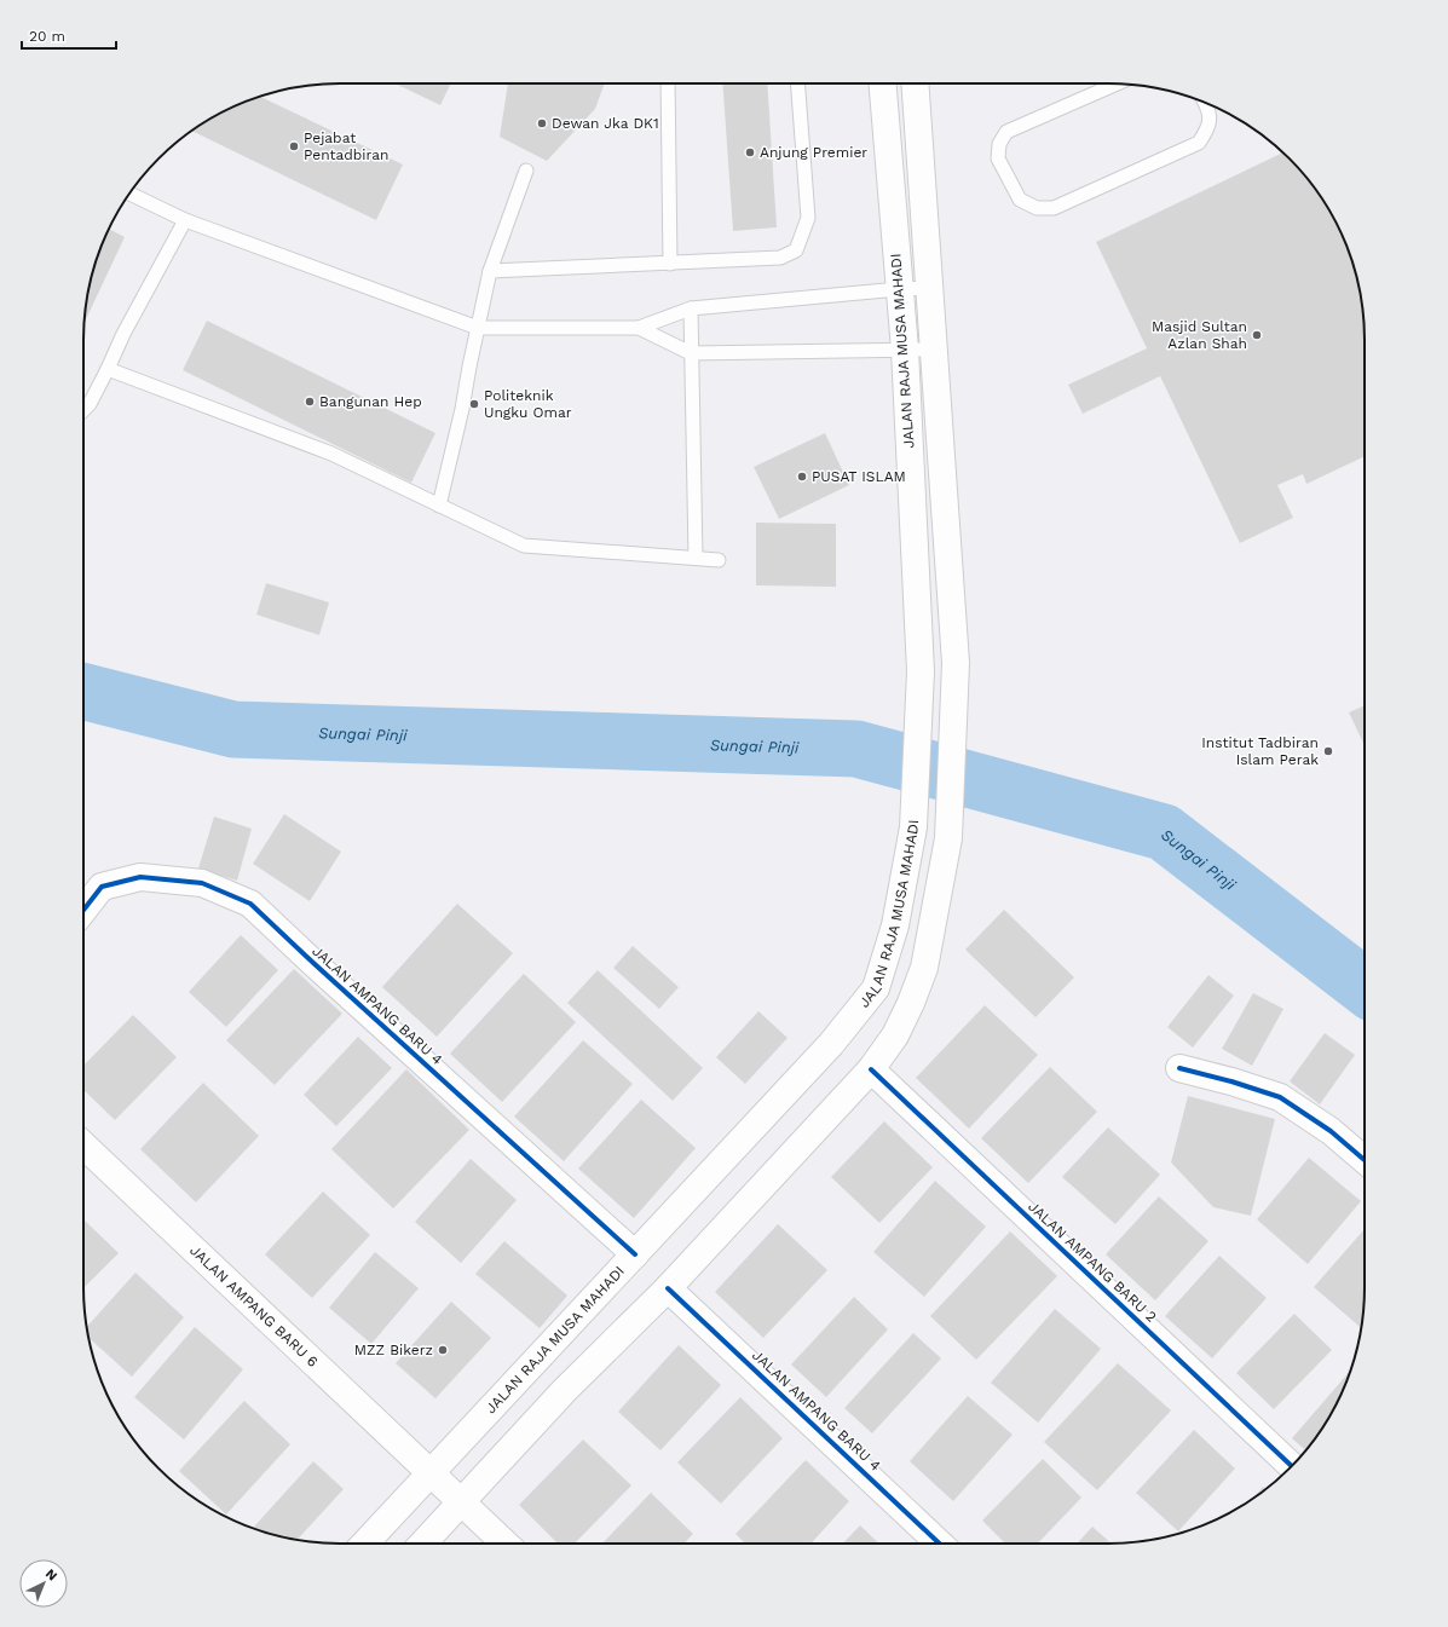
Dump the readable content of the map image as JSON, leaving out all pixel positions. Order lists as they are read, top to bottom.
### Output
{
  "streets": {
    "main road": [
      "JALAN RAJA MUSA MAHADI",
      "JALAN AMPANG BARU 4",
      "JALAN AMPANG BARU 2",
      "JALAN AMPANG BARU 6"
    ]
  },
  "crossings": [
    ["JALAN RAJA MUSA MAHADI", "JALAN AMPANG BARU 4"],
    ["JALAN RAJA MUSA MAHADI", "JALAN AMPANG BARU 6"]
  ],
  "water": ["Sungai Pinji"],
  "places": [
    "Dewan Jka DK1",
    "Pejabat Pentadbiran",
    "Anjung Premier",
    "Masjid Sultan Azlan Shah",
    "Bangunan Hep",
    "Politeknik Ungku Omar",
    "PUSAT ISLAM",
    "Institut Tadbiran Islam Perak",
    "MZZ Bikerz"
  ],
  "scale_bar": "20 m",
  "north": "top right"
}
